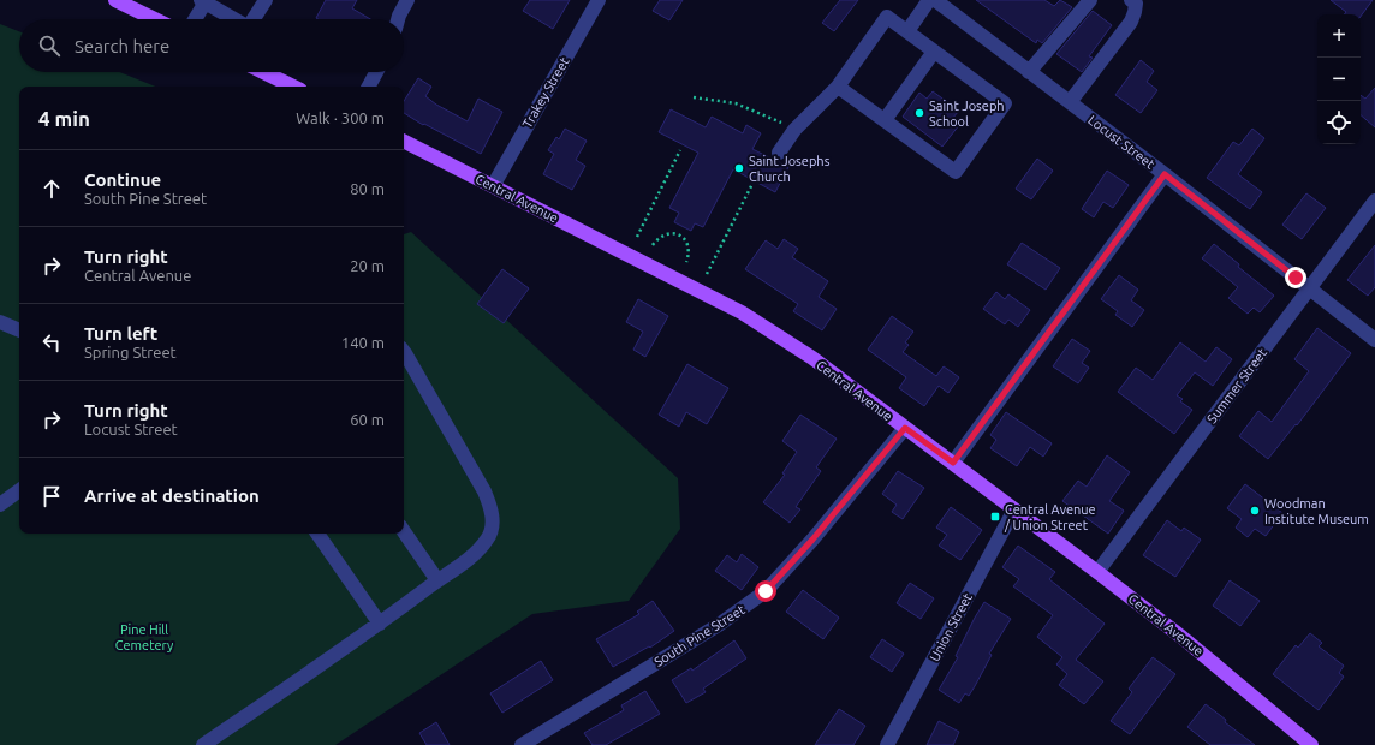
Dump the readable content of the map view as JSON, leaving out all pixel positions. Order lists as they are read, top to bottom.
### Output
{
  "streets": {
    "main road": ["Central Avenue"],
    "street": [
      "Trakey Street",
      "Locust Street",
      "Summer Street",
      "Union Street",
      "South Pine Street"
    ]
  },
  "crossings": [
    ["Trakey Street", "Central Avenue"],
    ["Locust Street", "Summer Street"],
    ["Central Avenue", "Summer Street"],
    ["Central Avenue", "Union Street"],
    ["Central Avenue", "South Pine Street"]
  ],
  "parks": ["Pine Hill Cemetery"],
  "places": {
    "other": ["Saint Joseph School", "Saint Josephs Church", "Woodman Institute Museum"],
    "transit": ["Central Avenue / Union Street"]
  },
  "page": {
    "map_buttons": ["+", "−"],
    "search": "Search here",
    "heading": ["4 min", "Walk · 300 m"],
    "list": [
      ["Continue", "South Pine Street", "80 m"],
      ["Turn right", "Central Avenue", "20 m"],
      ["Turn left", "Spring Street", "140 m"],
      ["Turn right", "Locust Street", "60 m"],
      "Arrive at destination"
    ]
  }
}
